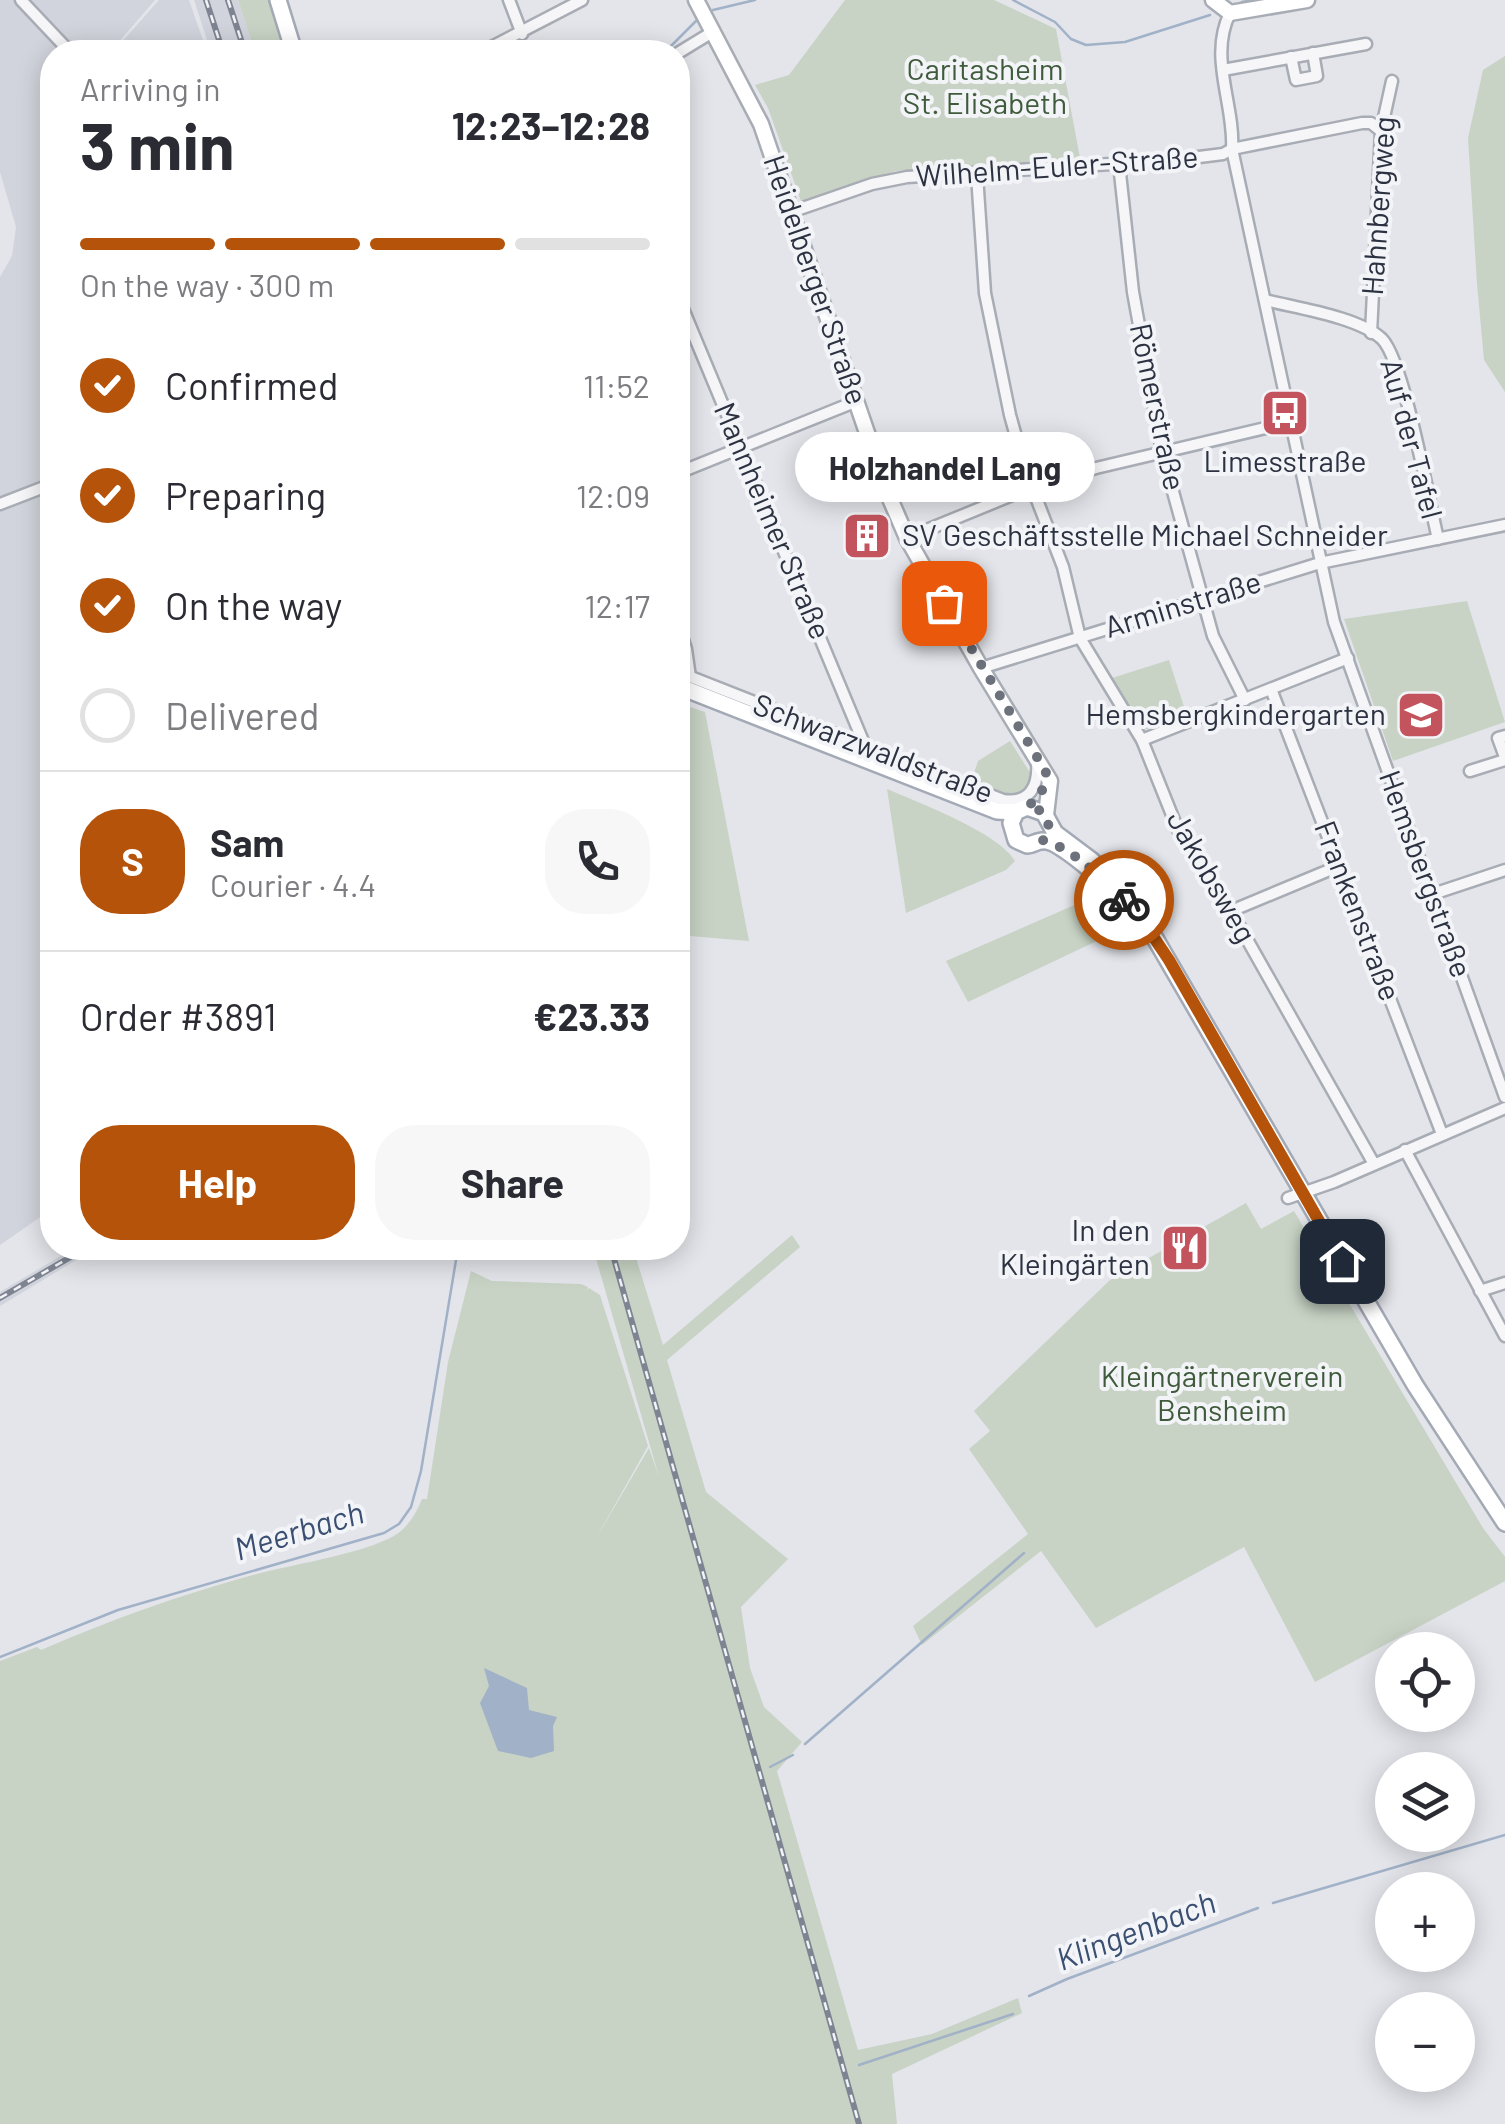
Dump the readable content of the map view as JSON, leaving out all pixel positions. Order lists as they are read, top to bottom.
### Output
{
  "streets": {
    "main road": ["Schwarzwaldstraße"],
    "street": [
      "Wilhelm-Euler-Straße",
      "Hahnbergweg",
      "Heidelberger Straße",
      "Römerstraße",
      "Auf der Tafel",
      "Mannheimer Straße",
      "Arminstraße",
      "Hemsbergstraße",
      "Jakobsweg",
      "Frankenstraße"
    ]
  },
  "crossings": [
    ["Wilhelm-Euler-Straße", "Hahnbergweg"],
    ["Wilhelm-Euler-Straße", "Heidelberger Straße"],
    ["Wilhelm-Euler-Straße", "Römerstraße"],
    ["Wilhelm-Euler-Straße", "Hemsbergstraße"],
    ["Wilhelm-Euler-Straße", "Jakobsweg"],
    ["Hahnbergweg", "Auf der Tafel"],
    ["Heidelberger Straße", "Arminstraße"],
    ["Heidelberger Straße", "Schwarzwaldstraße"],
    ["Römerstraße", "Arminstraße"],
    ["Auf der Tafel", "Arminstraße"],
    ["Mannheimer Straße", "Schwarzwaldstraße"],
    ["Arminstraße", "Hemsbergstraße"],
    ["Arminstraße", "Jakobsweg"]
  ],
  "water": ["Meerbach", "Klingenbach"],
  "parks": ["Caritasheim St. Elisabeth", "Kleingärtnerverein Bensheim"],
  "places": {
    "bus stop": ["Limesstraße"],
    "building": ["SV Geschäftsstelle Michael Schneider"],
    "other": ["Holzhandel Lang"],
    "school or university": ["Hemsbergkindergarten"],
    "restaurant": ["In den Kleingärten"]
  },
  "page": {
    "heading": ["3 min", "Arriving in", "12:23–12:28"],
    "panel": [
      "Sam",
      "Courier · 4.4",
      "Order #3891",
      "€23.33"
    ],
    "bar": "On the way · 300 m",
    "list": [
      ["Confirmed", "11:52"],
      ["Preparing", "12:09"],
      ["On the way", "12:17"],
      "Delivered"
    ],
    "bubble": "Holzhandel Lang",
    "round": "S",
    "buttons": ["Help", "Share"],
    "map_buttons": ["+", "−"]
  }
}
